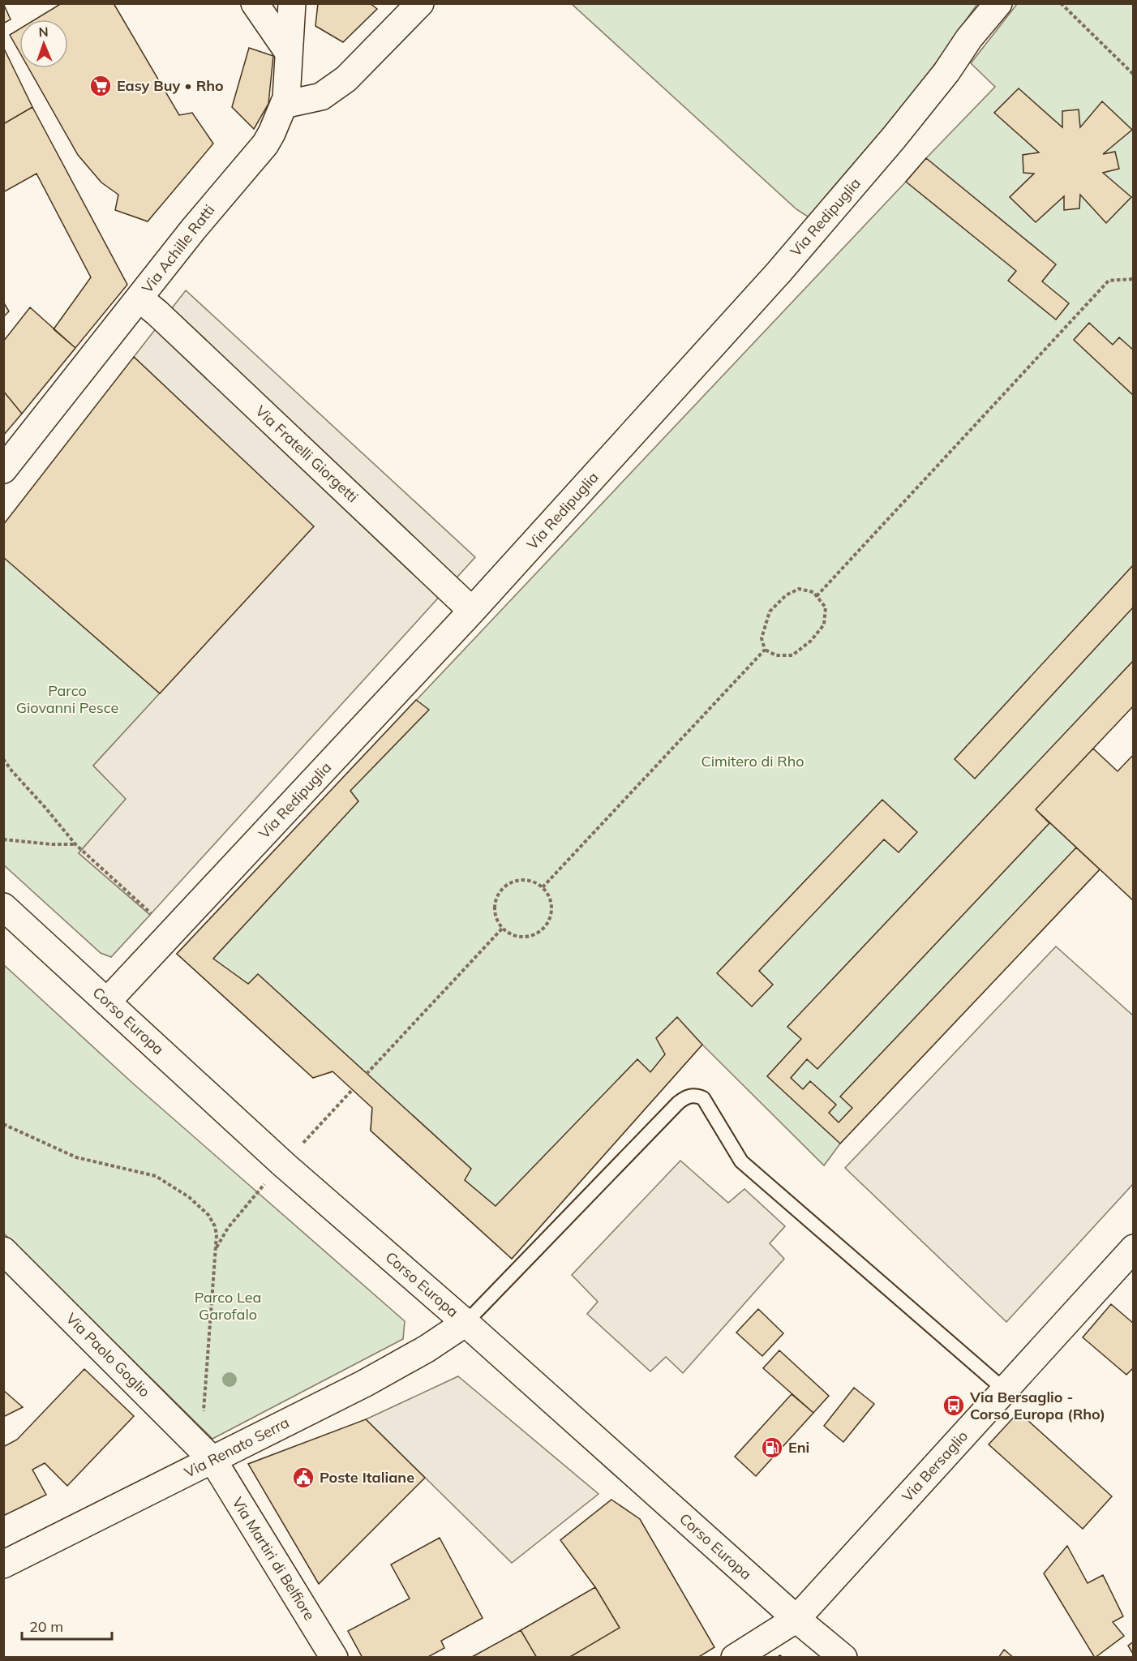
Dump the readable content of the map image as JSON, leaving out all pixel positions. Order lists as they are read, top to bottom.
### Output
{
  "streets": {
    "street": [
      "Via Redipuglia",
      "Via Achille Ratti",
      "Via Fratelli Giorgetti",
      "Corso Europa",
      "Via Paolo Goglio",
      "Via Renato Serra",
      "Via Bersaglio",
      "Via Martiri di Belfiore"
    ]
  },
  "crossings": [
    ["Via Redipuglia", "Via Fratelli Giorgetti"],
    ["Via Redipuglia", "Corso Europa"],
    ["Via Achille Ratti", "Via Fratelli Giorgetti"],
    ["Corso Europa", "Via Renato Serra"],
    ["Corso Europa", "Via Bersaglio"],
    ["Via Paolo Goglio", "Via Renato Serra"],
    ["Via Paolo Goglio", "Via Martiri di Belfiore"],
    ["Via Renato Serra", "Via Martiri di Belfiore"]
  ],
  "parks": ["Parco Giovanni Pesce", "Cimitero di Rho", "Parco Lea Garofalo"],
  "places": {
    "supermarket": ["Easy Buy • Rho"],
    "bus stop": ["Via Bersaglio - Corso Europa (Rho)"],
    "fuel station": ["Eni"],
    "public building": ["Poste Italiane"]
  },
  "scale_bar": "20 m",
  "north": "top"
}
